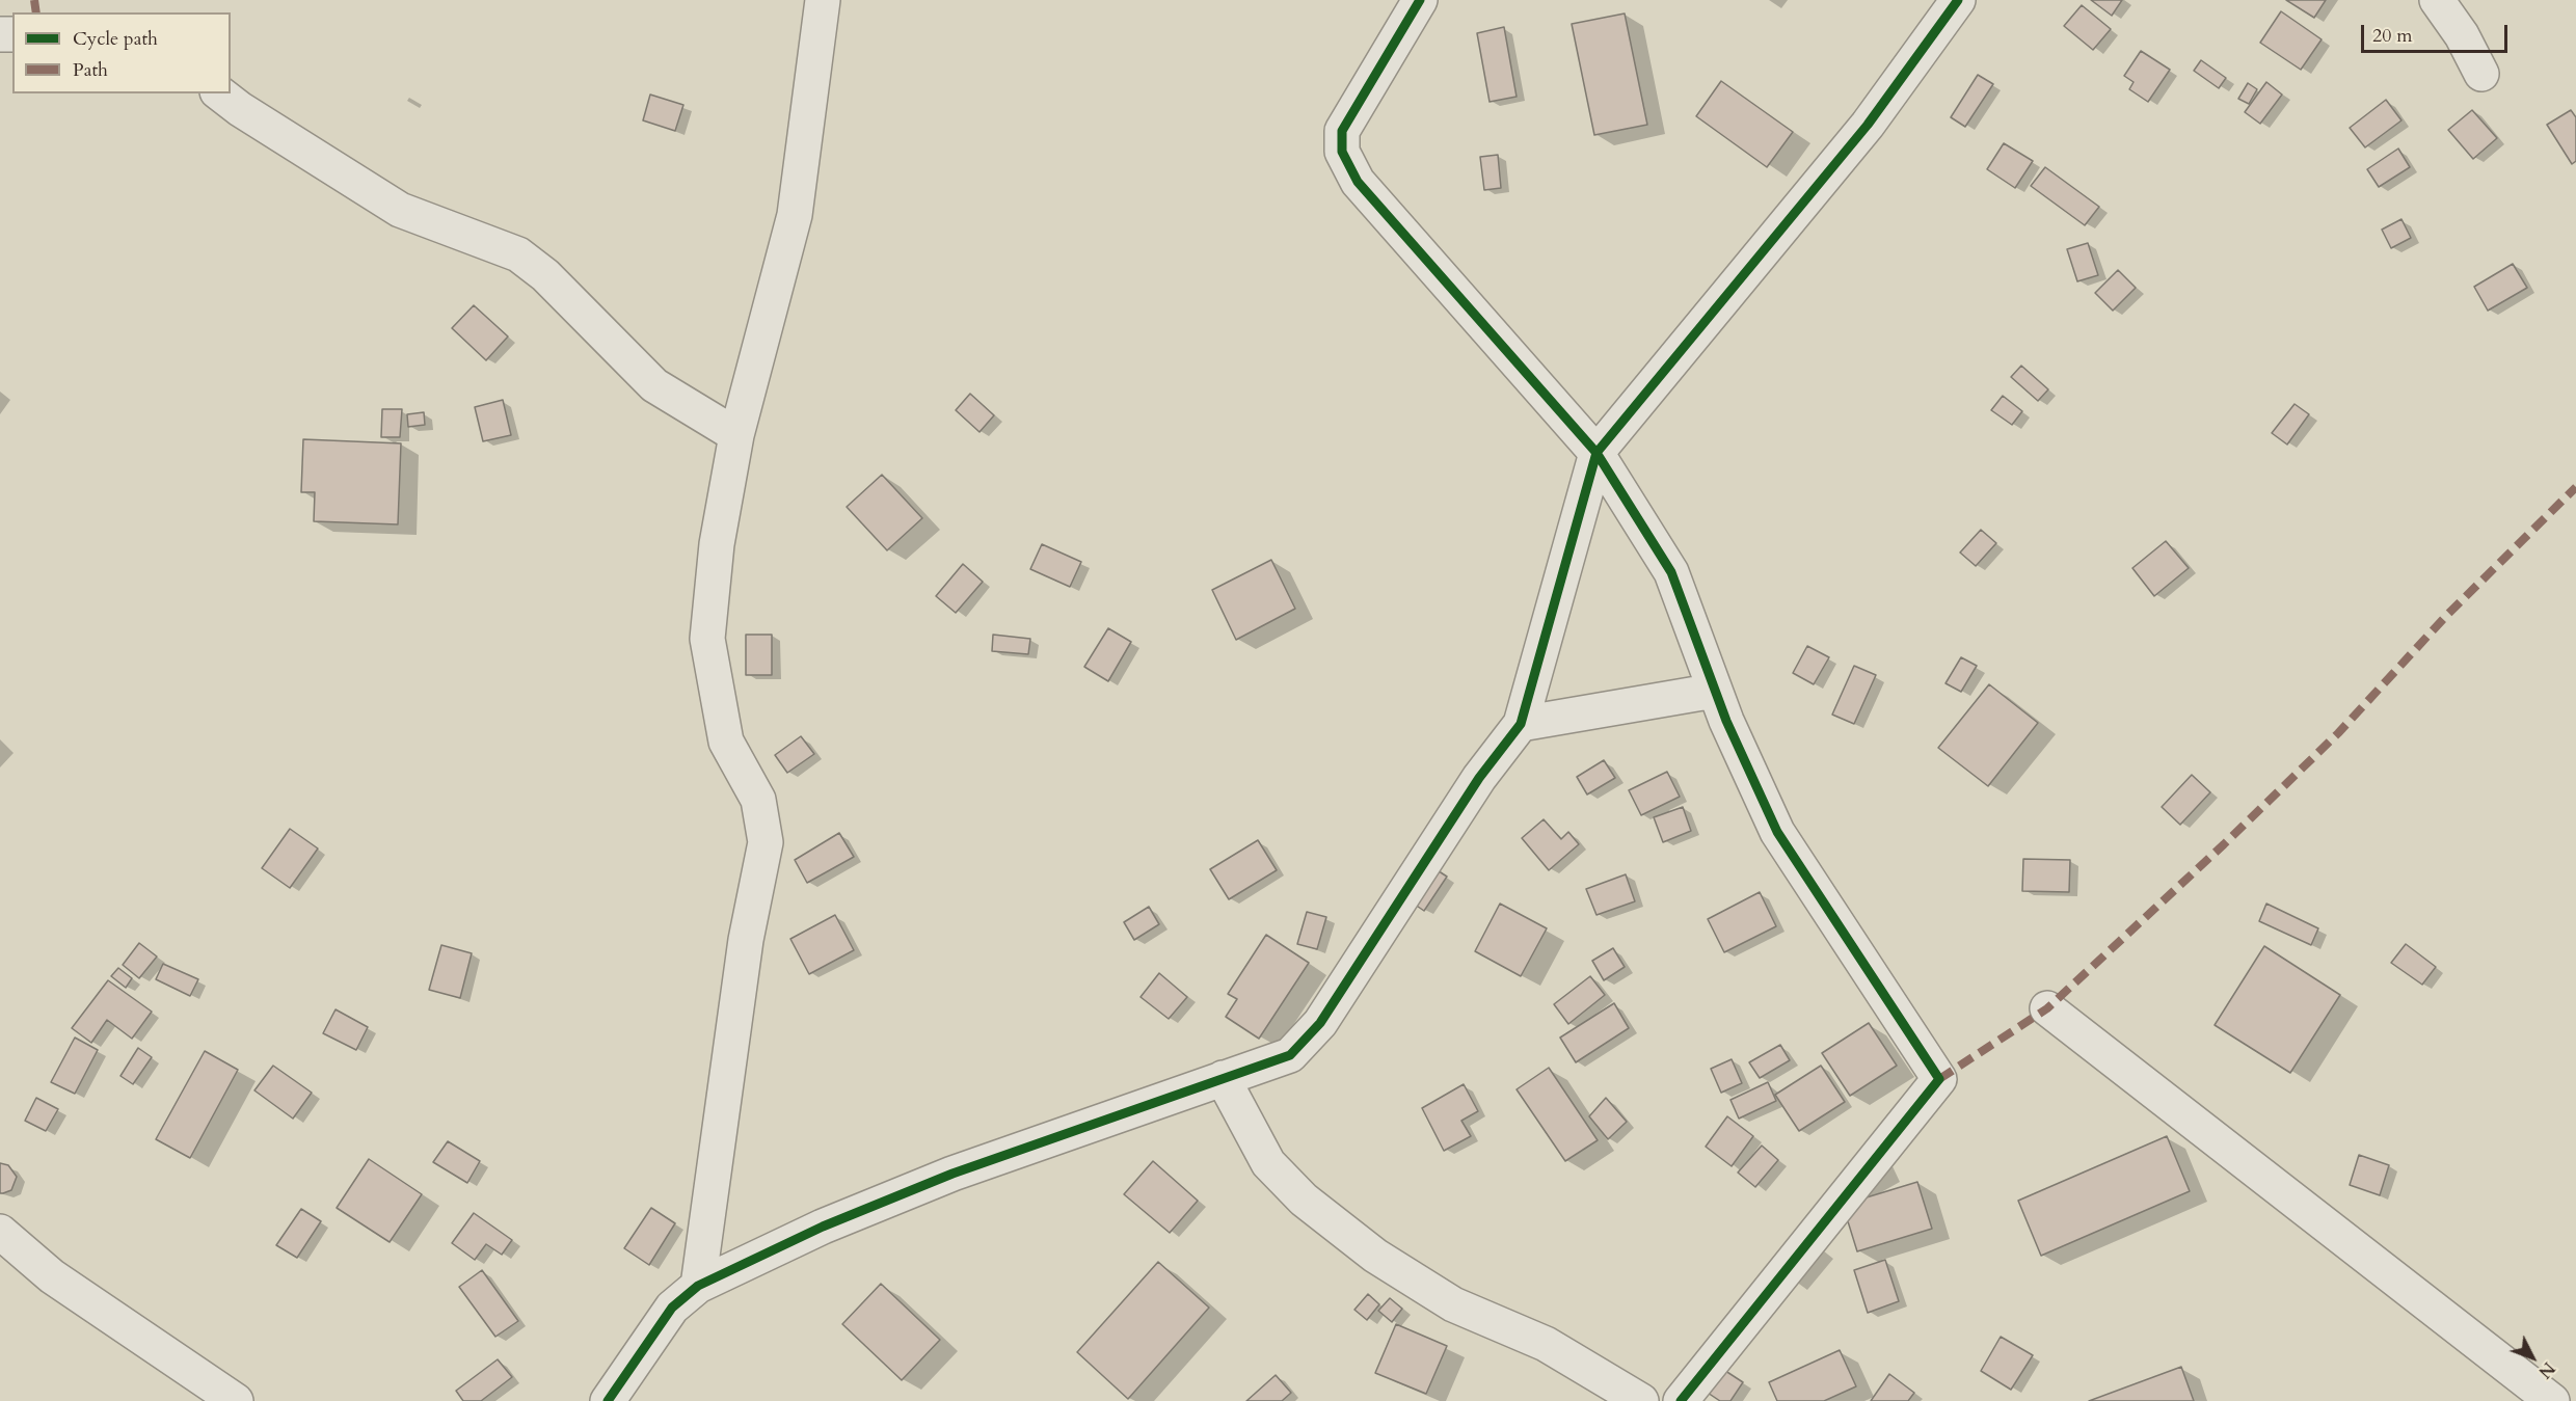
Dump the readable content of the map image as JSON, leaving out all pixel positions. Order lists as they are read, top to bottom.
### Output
{
  "legend": ["Cycle path", "Path"],
  "scale_bar": "20 m",
  "north": "bottom right"
}
